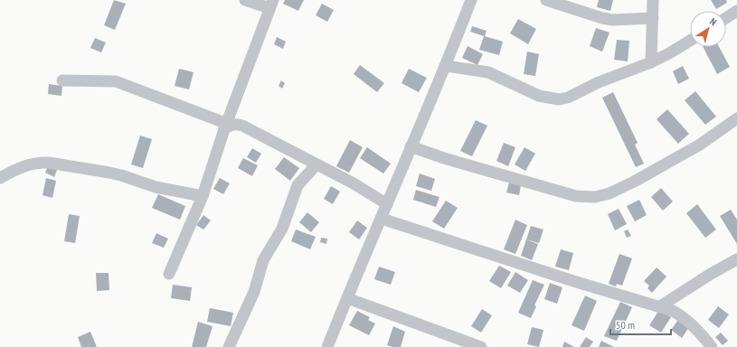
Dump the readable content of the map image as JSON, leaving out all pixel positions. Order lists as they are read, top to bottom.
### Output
{
  "scale_bar": "50 m",
  "north": "top right"
}
